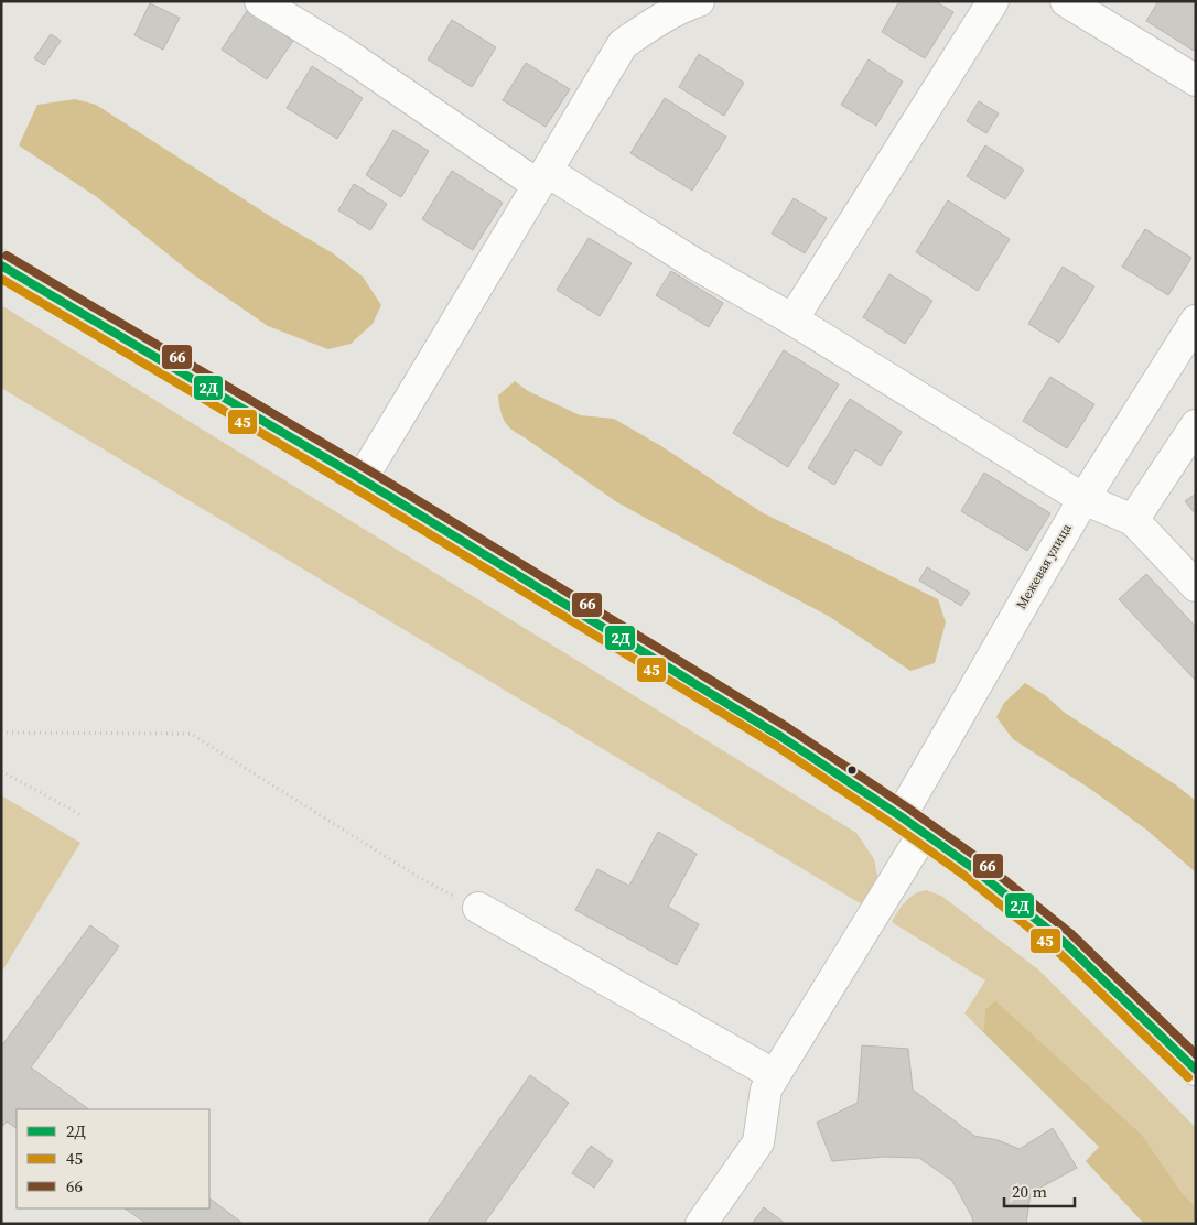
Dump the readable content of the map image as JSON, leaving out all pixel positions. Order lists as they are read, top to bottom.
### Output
{
  "streets": {
    "street": ["Межевая улица"]
  },
  "lines": ["transit line 66", "transit line 2Д", "transit line 45"],
  "legend": ["2Д", "45", "66"],
  "scale_bar": "20 m"
}
